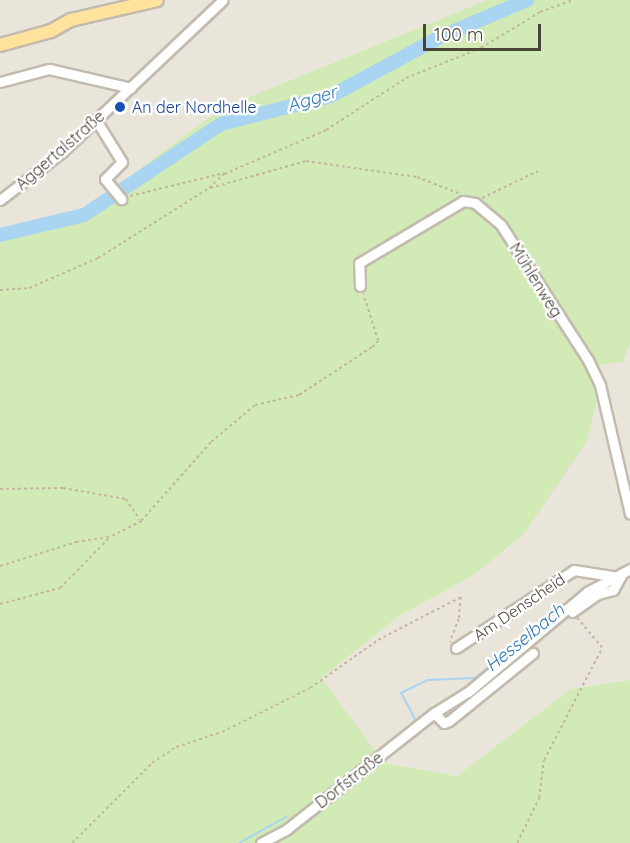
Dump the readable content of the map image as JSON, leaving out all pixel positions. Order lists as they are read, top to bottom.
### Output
{
  "streets": {
    "street": [
      "Aggertalstraße",
      "Mühlenweg",
      "Am Denscheid",
      "Dorfstraße"
    ]
  },
  "crossings": [
    ["Am Denscheid", "Dorfstraße"]
  ],
  "water": ["Agger", "Hesselbach"],
  "places": ["An der Nordhelle"],
  "scale_bar": "100 m"
}
